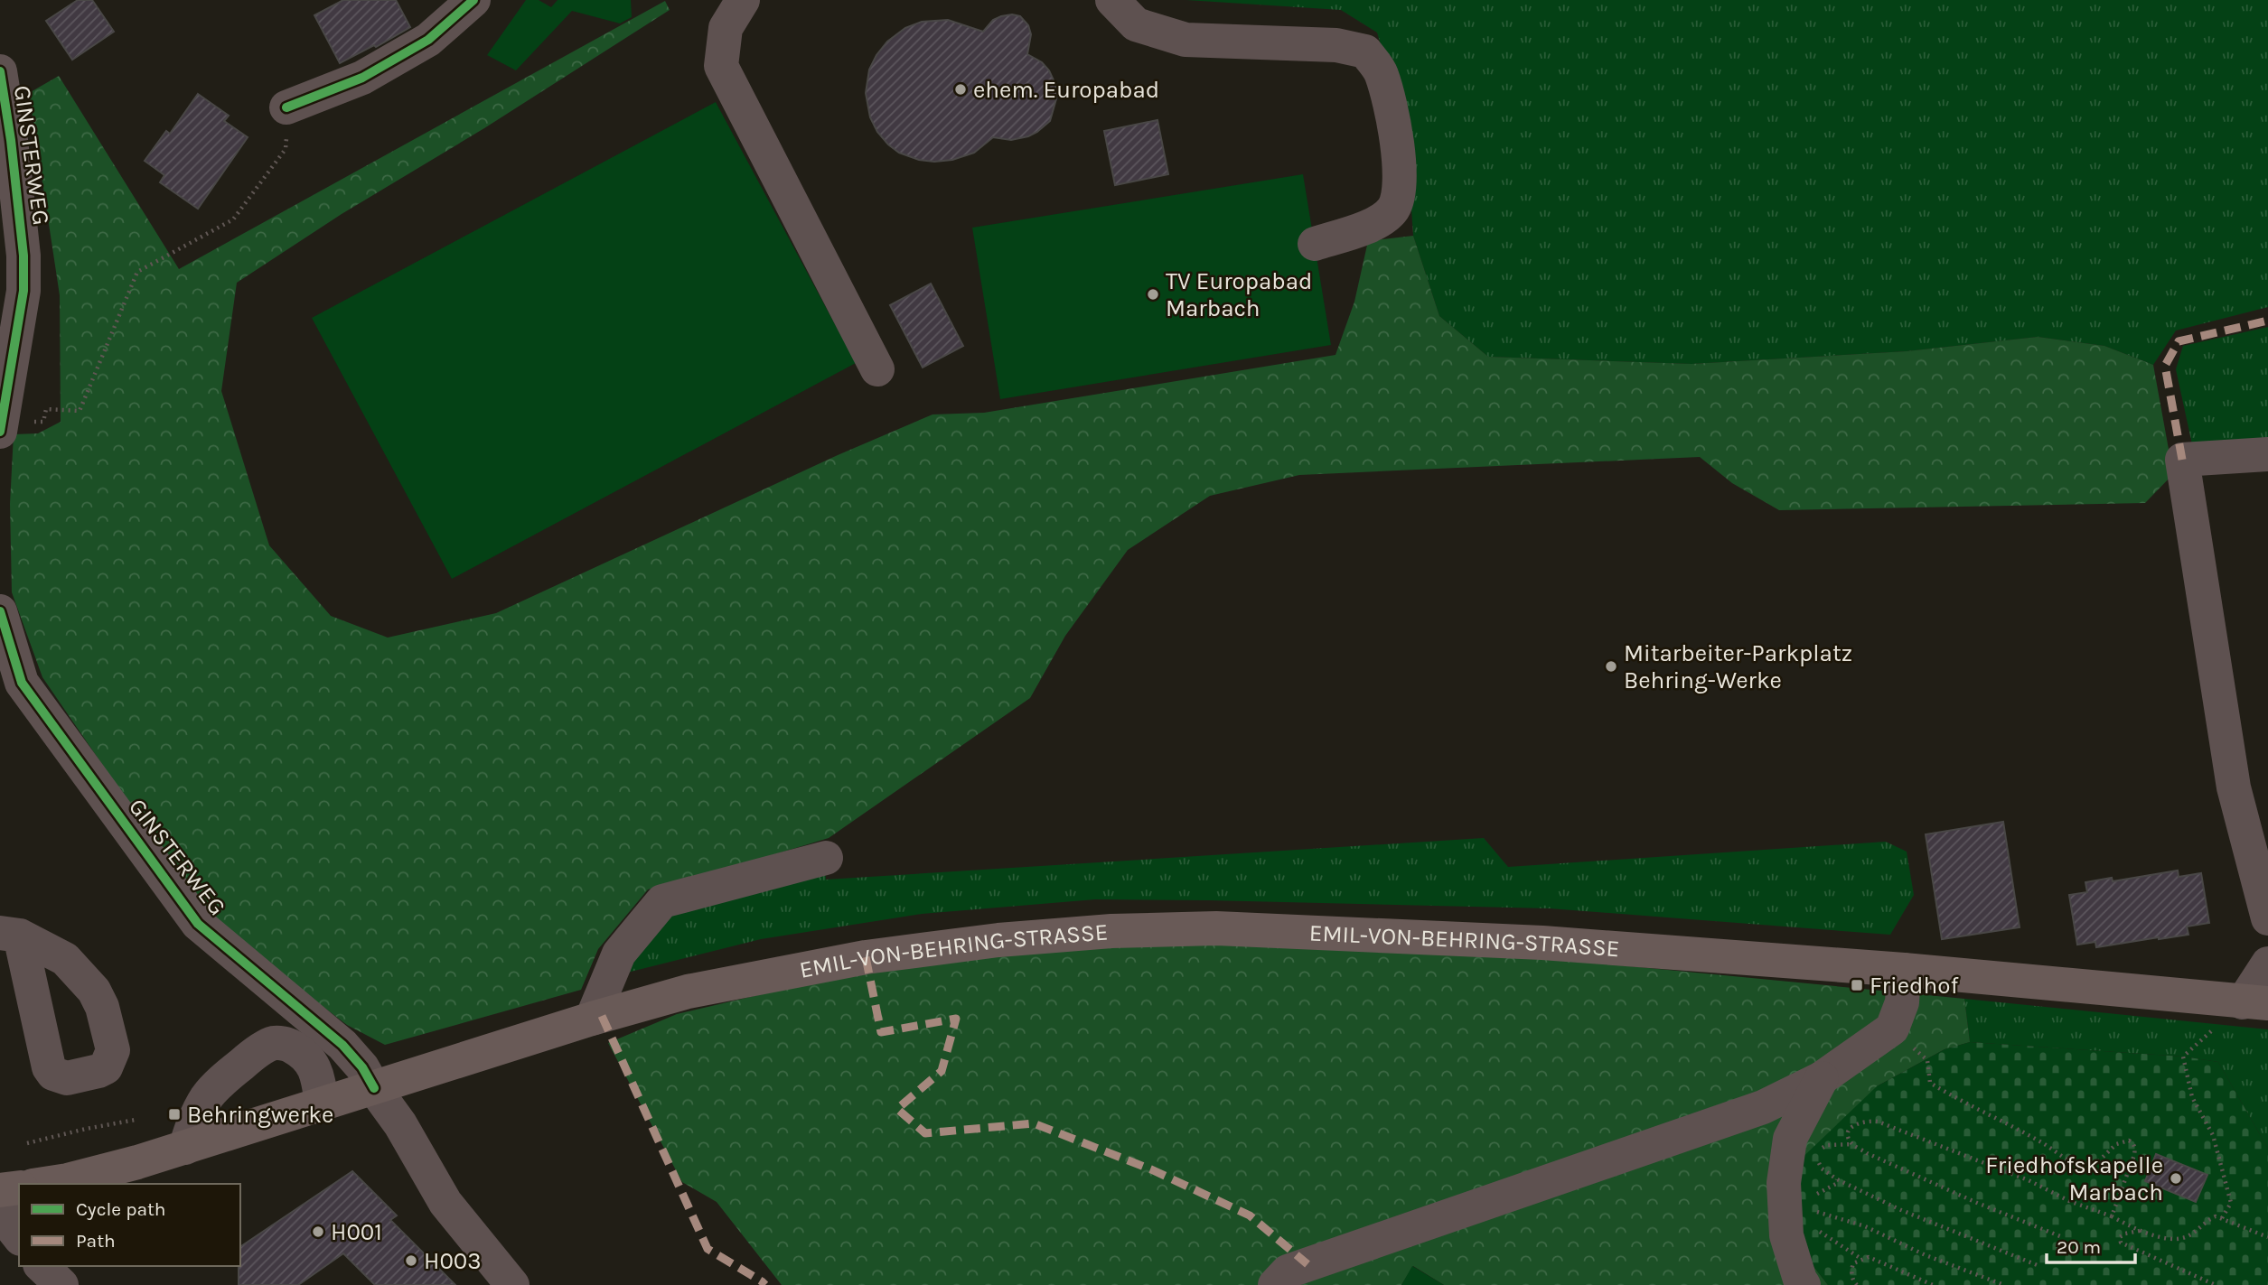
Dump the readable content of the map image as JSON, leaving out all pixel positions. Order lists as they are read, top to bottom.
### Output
{
  "streets": {
    "main road": ["EMIL-VON-BEHRING-STRASSE"],
    "street": ["GINSTERWEG"]
  },
  "crossings": [
    ["GINSTERWEG", "EMIL-VON-BEHRING-STRASSE"]
  ],
  "places": {
    "other": [
      "ehem. Europabad",
      "TV Europabad Marbach",
      "Mitarbeiter-Parkplatz Behring-Werke",
      "Friedhofskapelle Marbach",
      "H001",
      "H003"
    ],
    "transit": ["Friedhof", "Behringwerke"]
  },
  "legend": ["Cycle path", "Path"],
  "scale_bar": "20 m"
}
